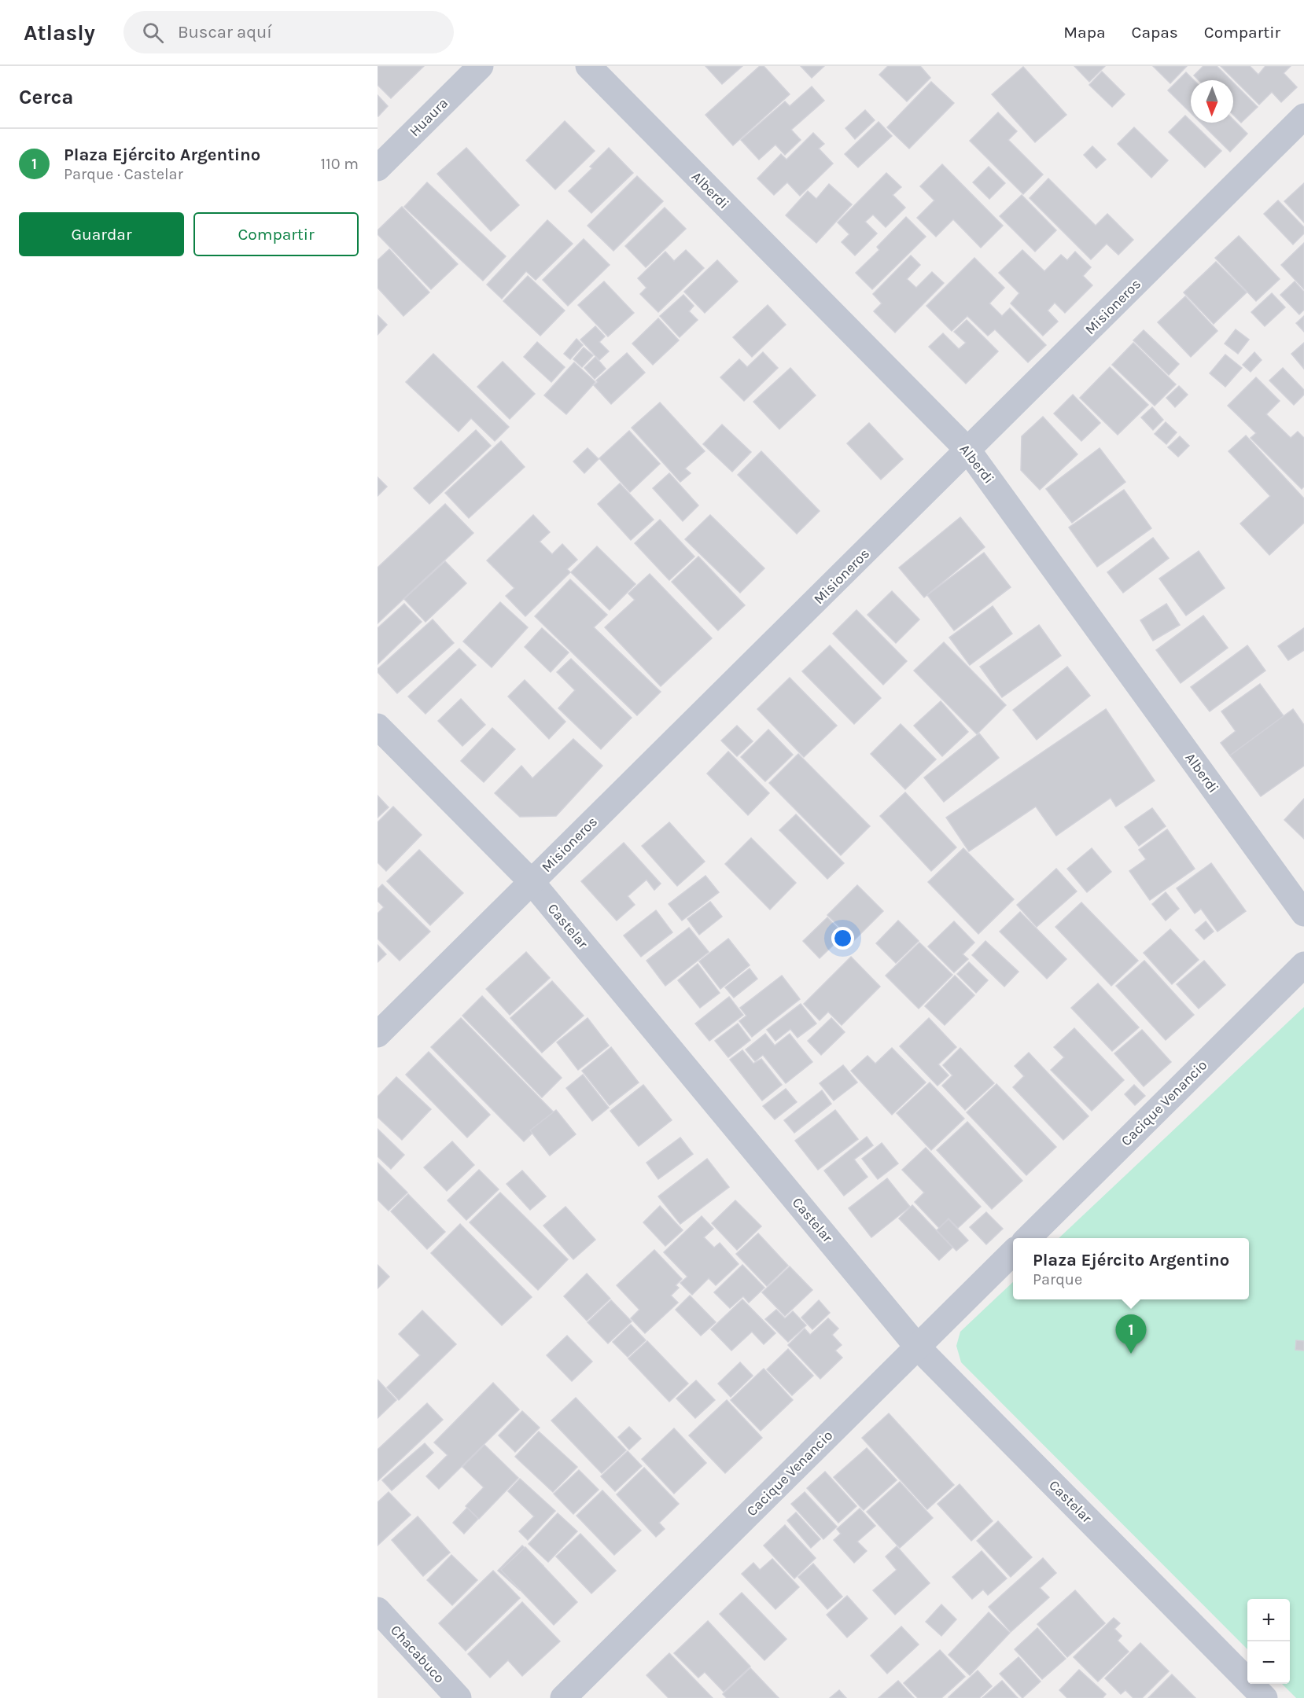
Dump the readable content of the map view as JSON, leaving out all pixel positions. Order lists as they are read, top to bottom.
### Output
{
  "streets": {
    "street": [
      "Huaura",
      "Alberdi",
      "Misioneros",
      "Castelar",
      "Cacique Venancio",
      "Chacabuco"
    ]
  },
  "crossings": [
    ["Alberdi", "Misioneros"],
    ["Misioneros", "Castelar"],
    ["Castelar", "Cacique Venancio"]
  ],
  "north": "bottom",
  "page": {
    "header": "Atlasly",
    "search": "Buscar aquí",
    "nav": ["Mapa", "Capas", "Compartir"],
    "heading": "Cerca",
    "list": [
      {
        "mark": "1",
        "name": "Plaza Ejército Argentino",
        "note": "Parque · Castelar",
        "value": "110 m"
      }
    ],
    "buttons": ["Guardar", "Compartir"],
    "popup": ["Plaza Ejército Argentino", "Parque"],
    "pins": "1",
    "map_buttons": ["+", "−"]
  }
}
